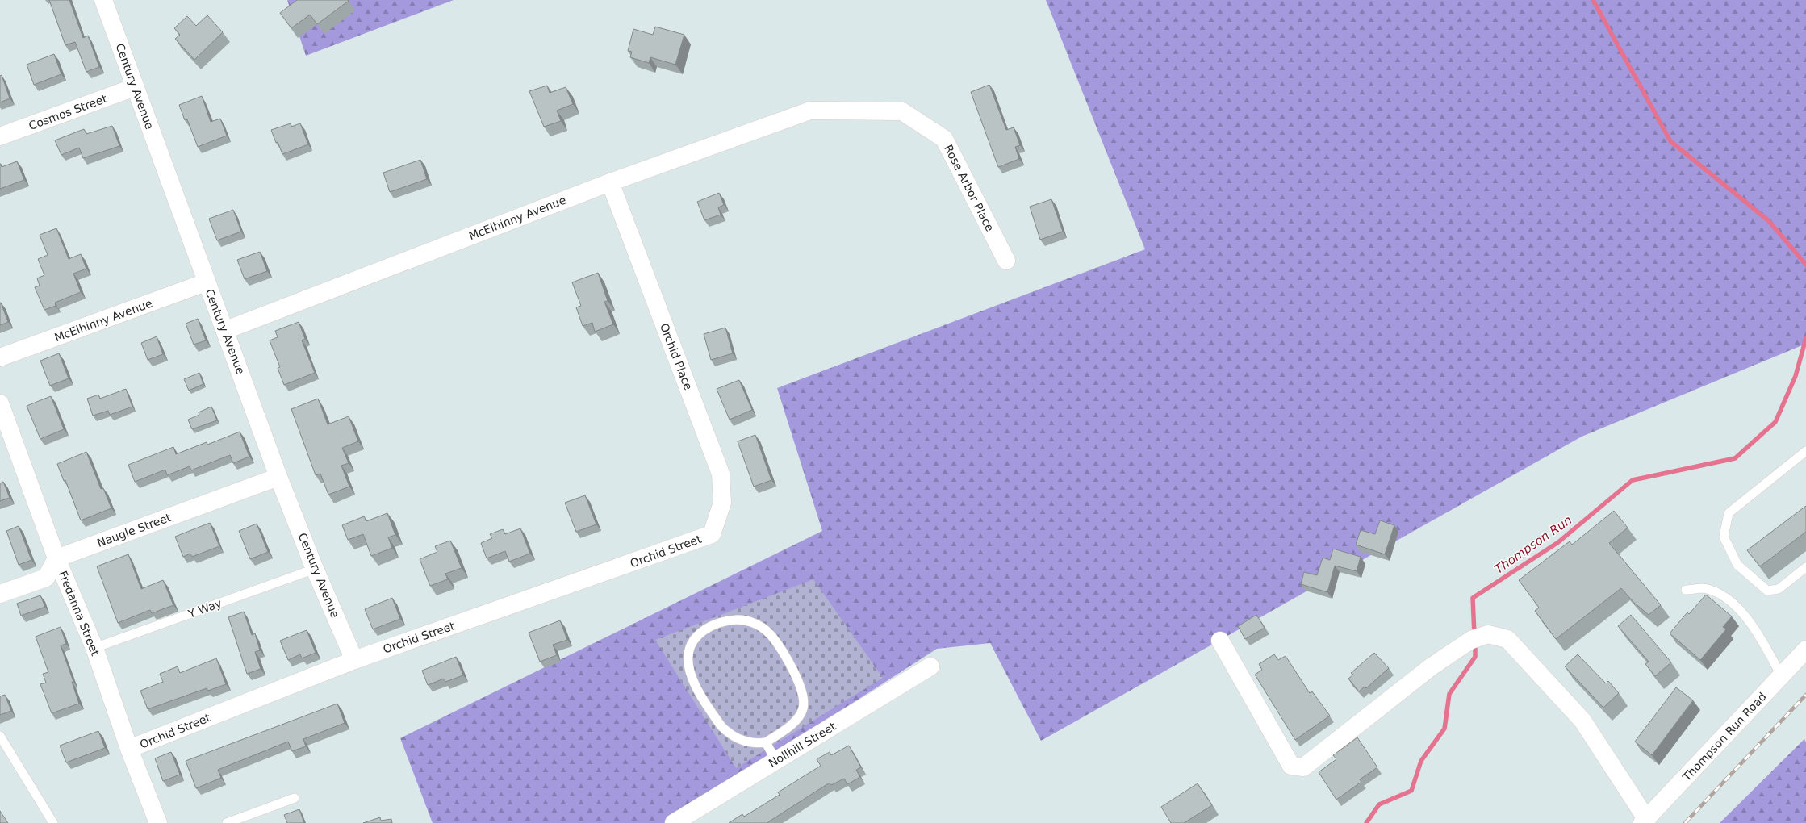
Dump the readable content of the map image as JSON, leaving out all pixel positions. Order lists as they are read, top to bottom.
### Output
{
  "streets": {
    "street": [
      "Century Avenue",
      "Cosmos Street",
      "Rose Arbor Place",
      "McElhinny Avenue",
      "Orchid Place",
      "Naugle Street",
      "Orchid Street",
      "Fredanna Street",
      "Thompson Run Road",
      "Nollhill Street"
    ],
    "lane": ["Y Way"]
  },
  "crossings": [
    ["Century Avenue", "Cosmos Street"],
    ["Century Avenue", "McElhinny Avenue"],
    ["Century Avenue", "Naugle Street"],
    ["Century Avenue", "Orchid Street"],
    ["Century Avenue", "Y Way"],
    ["Rose Arbor Place", "McElhinny Avenue"],
    ["McElhinny Avenue", "Orchid Place"],
    ["Orchid Place", "Orchid Street"],
    ["Naugle Street", "Fredanna Street"],
    ["Orchid Street", "Fredanna Street"],
    ["Y Way", "Fredanna Street"]
  ],
  "water": ["Thompson Run"]
}
